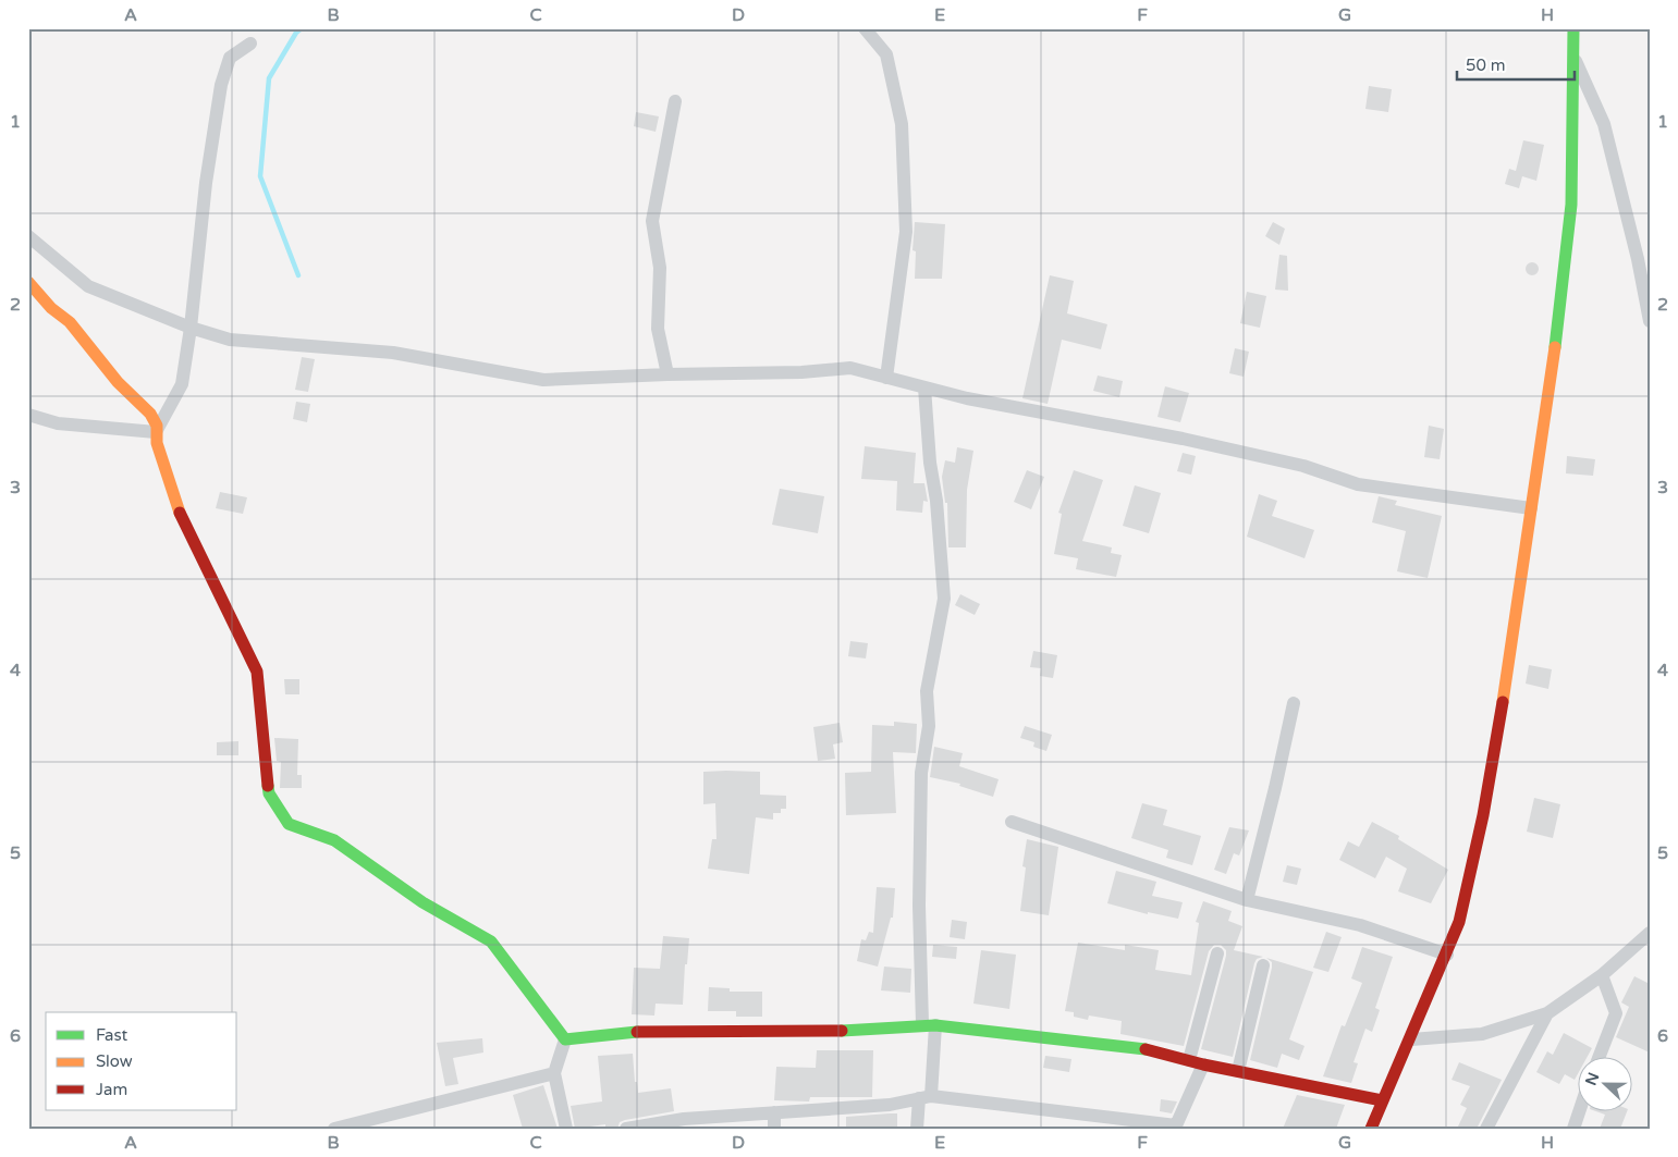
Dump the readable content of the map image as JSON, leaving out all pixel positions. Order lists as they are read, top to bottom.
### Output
{
  "legend": ["Fast", "Slow", "Jam"],
  "scale_bar": "50 m",
  "north": "left",
  "grid": {
    "columns": [
      "A",
      "B",
      "C",
      "D",
      "E",
      "F",
      "G",
      "H"
    ],
    "rows": [
      "1",
      "2",
      "3",
      "4",
      "5",
      "6"
    ]
  }
}
